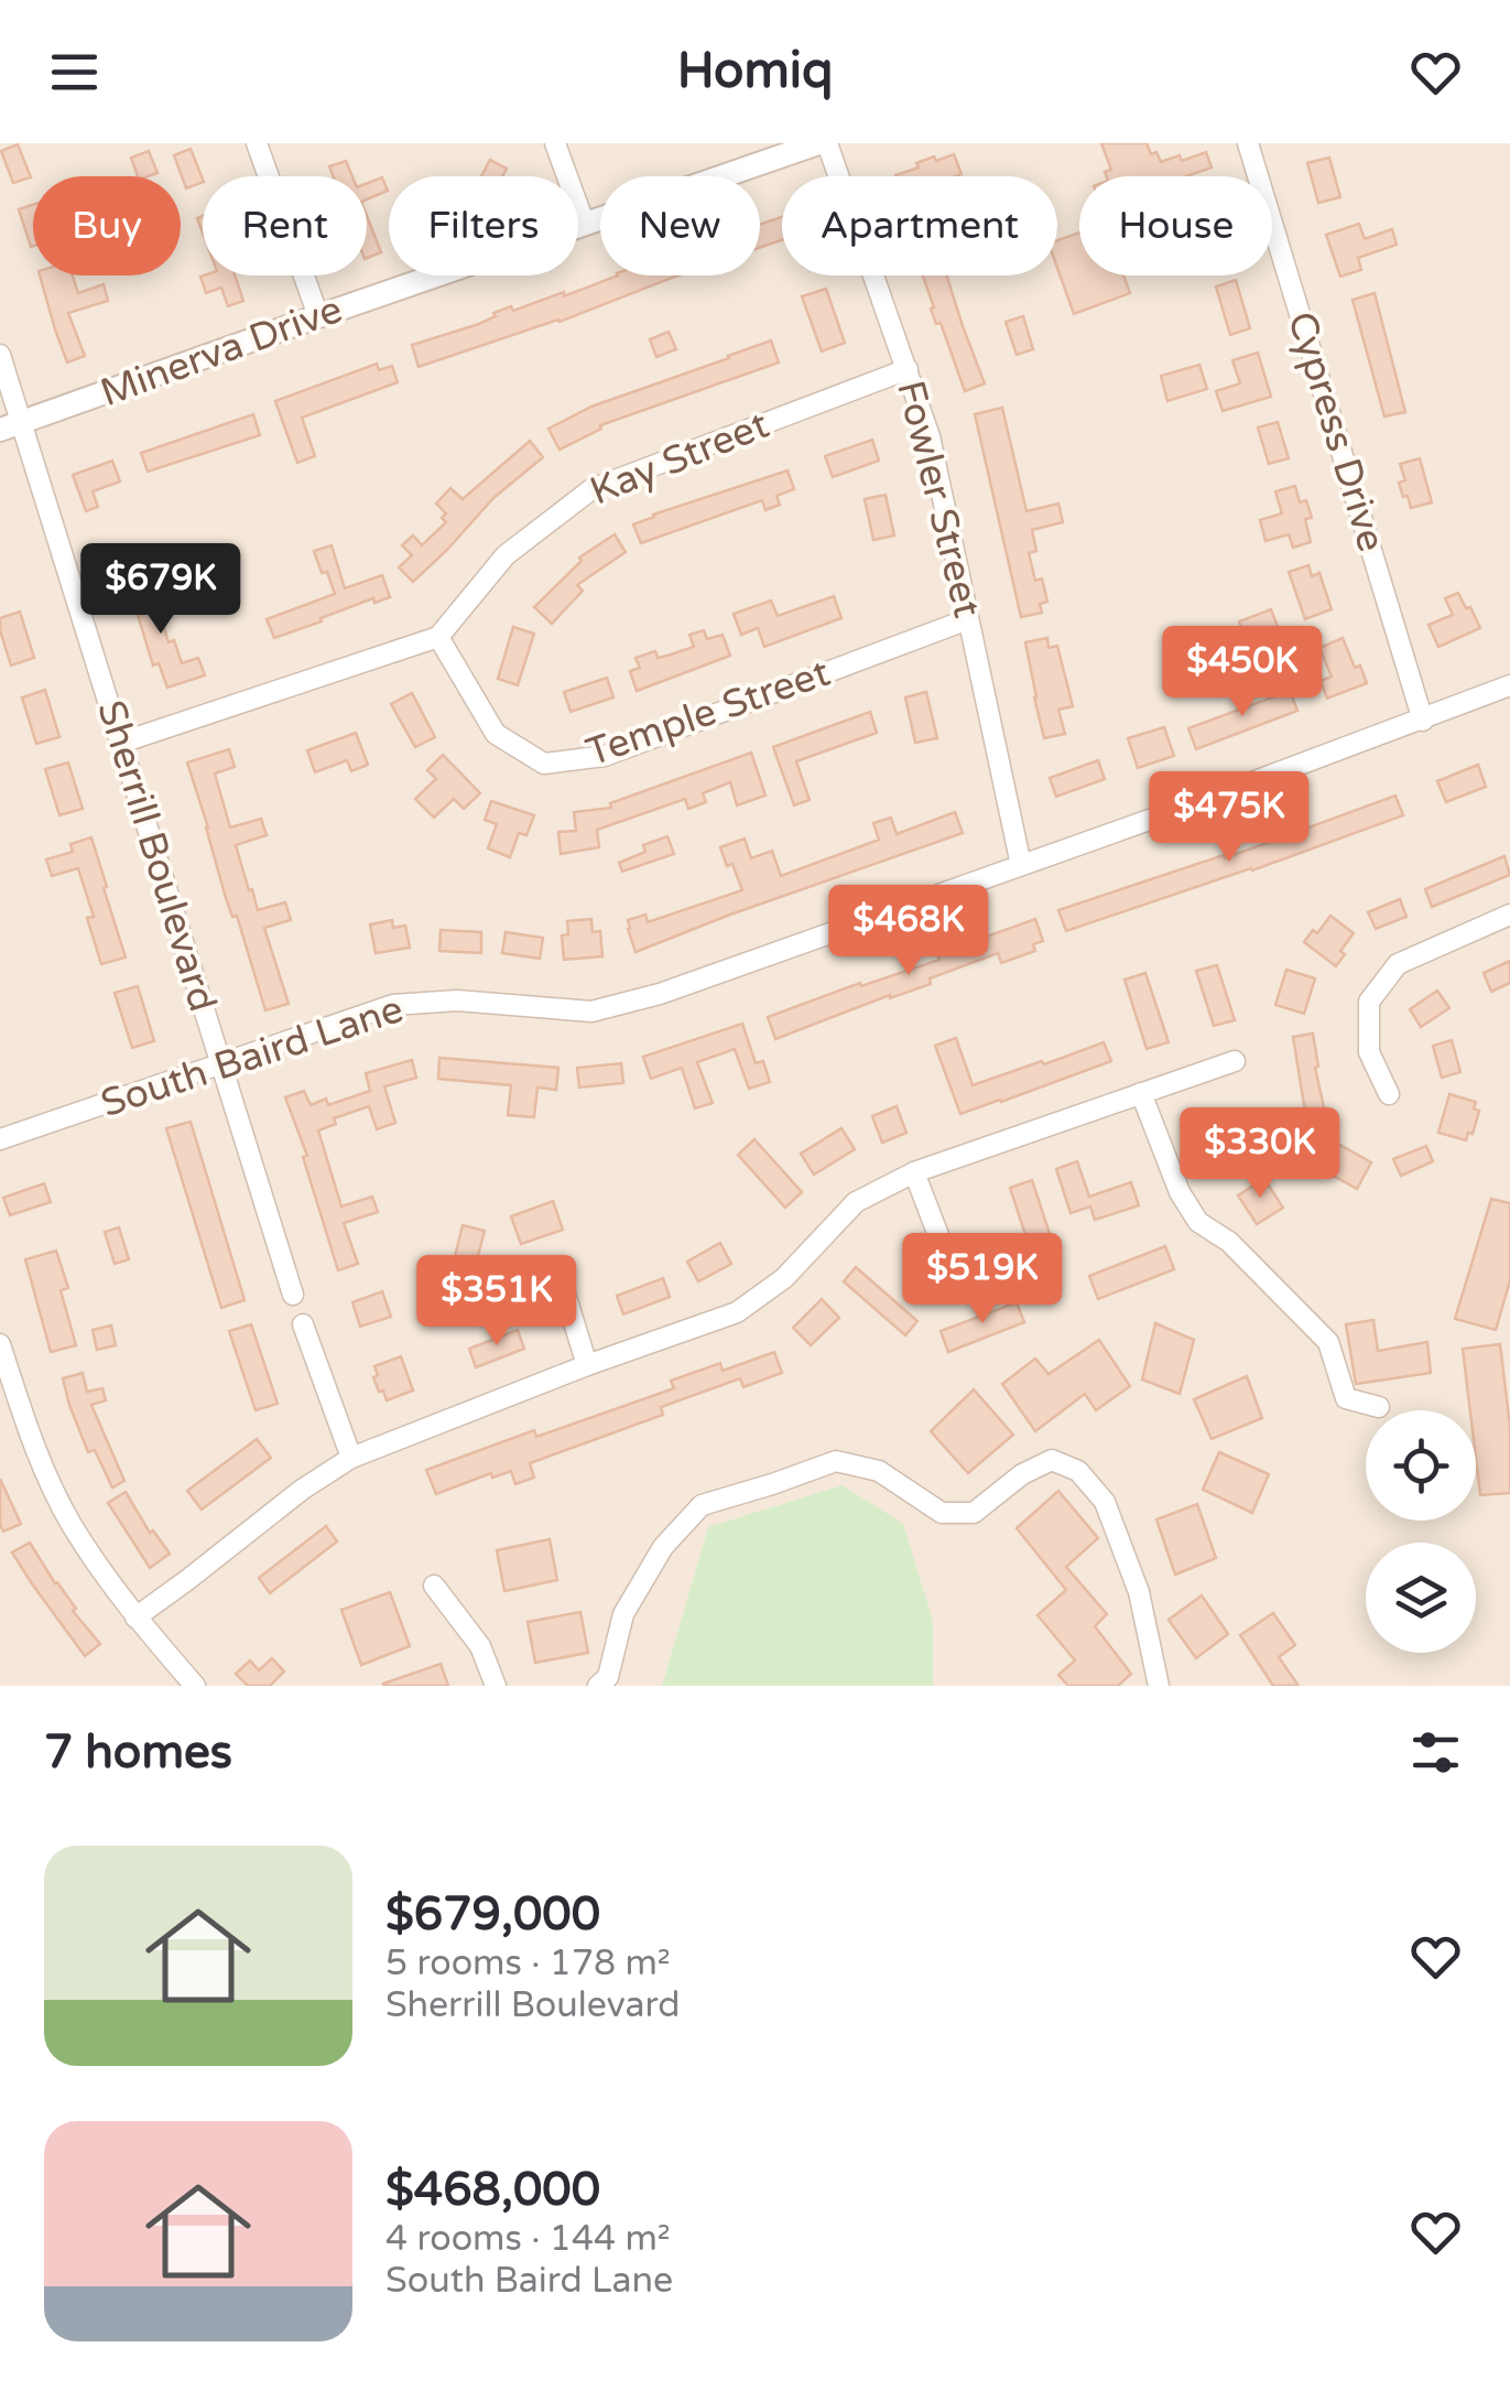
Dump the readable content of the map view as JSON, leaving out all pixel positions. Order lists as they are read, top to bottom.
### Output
{
  "streets": {
    "street": [
      "Minerva Drive",
      "Cypress Drive",
      "Kay Street",
      "Fowler Street",
      "Temple Street",
      "Sherrill Boulevard",
      "South Baird Lane"
    ]
  },
  "crossings": [
    ["Minerva Drive", "Sherrill Boulevard"],
    ["Cypress Drive", "South Baird Lane"],
    ["Kay Street", "Fowler Street"],
    ["Kay Street", "Temple Street"],
    ["Fowler Street", "Temple Street"],
    ["Fowler Street", "South Baird Lane"],
    ["Sherrill Boulevard", "South Baird Lane"]
  ],
  "page": {
    "header": "Homiq",
    "chip": [
      "Buy",
      "Rent",
      "Filters",
      "New",
      "Apartment",
      "House"
    ],
    "price": [
      "$679K",
      "$450K",
      "$475K",
      "$468K",
      "$330K",
      "$519K",
      "$351K"
    ],
    "heading": "7 homes",
    "list": [
      {
        "name": "$679,000",
        "note": "5 rooms · 178 m² · Sherrill Boulevard"
      },
      {
        "name": "$468,000",
        "note": "4 rooms · 144 m² · South Baird Lane"
      }
    ]
  }
}
